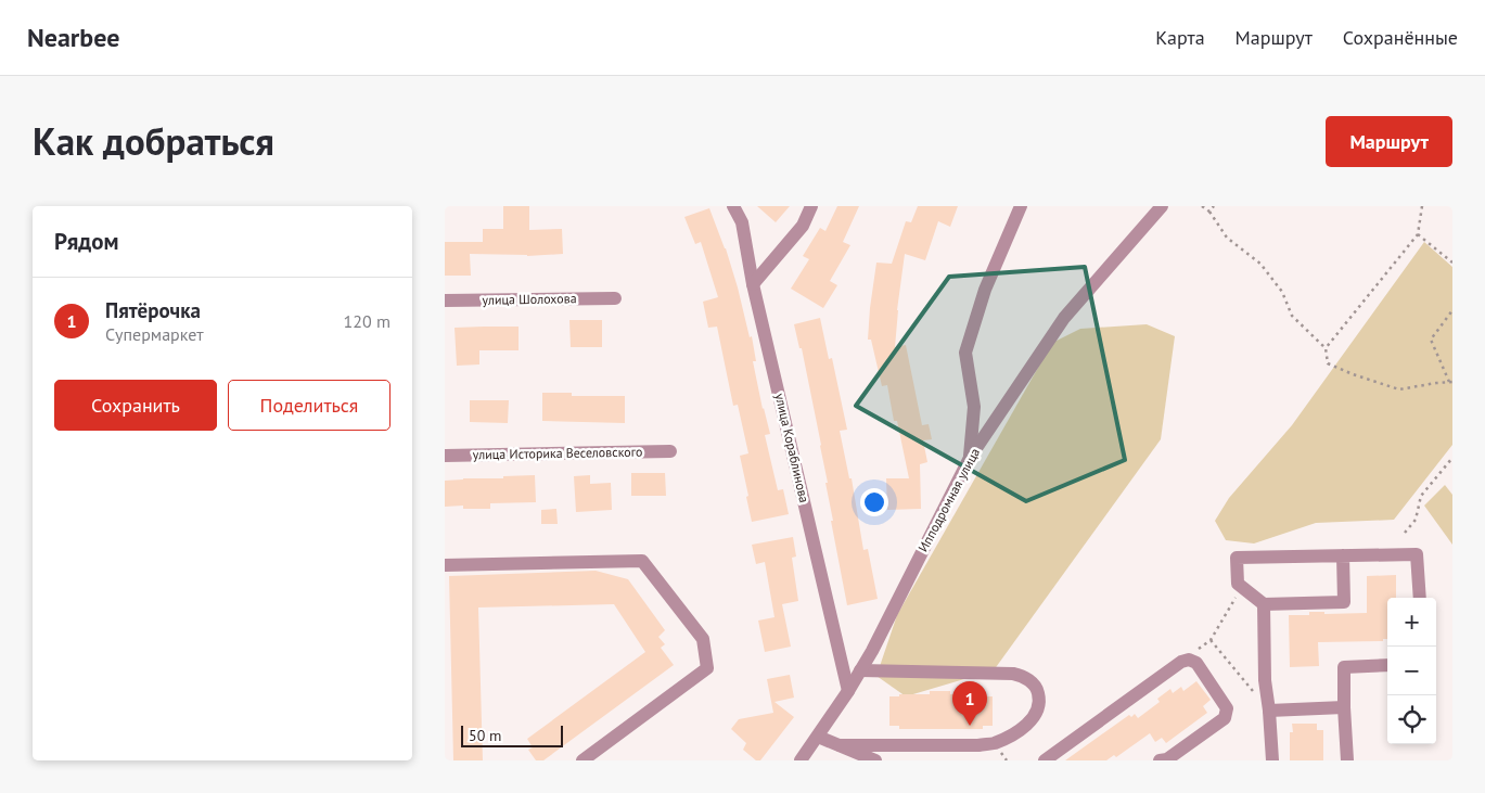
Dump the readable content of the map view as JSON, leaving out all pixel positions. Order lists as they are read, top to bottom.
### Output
{
  "streets": {
    "street": [
      "улица Шолохова",
      "улица Кораблинова",
      "улица Историка Веселовского",
      "Ипподромная улица"
    ]
  },
  "crossings": [
    ["улица Кораблинова", "Ипподромная улица"]
  ],
  "scale_bar": "50 m",
  "page": {
    "header": "Nearbee",
    "nav": ["Карта", "Маршрут", "Сохранённые"],
    "title": "Как добраться",
    "buttons": [
      "Маршрут",
      ["Сохранить", "Поделиться"]
    ],
    "heading": "Рядом",
    "list": [
      {
        "mark": "1",
        "name": "Пятёрочка",
        "note": "Супермаркет",
        "value": "120 m"
      }
    ],
    "map_buttons": ["+", "−"],
    "pins": "1",
    "scale": "50 m"
  }
}
